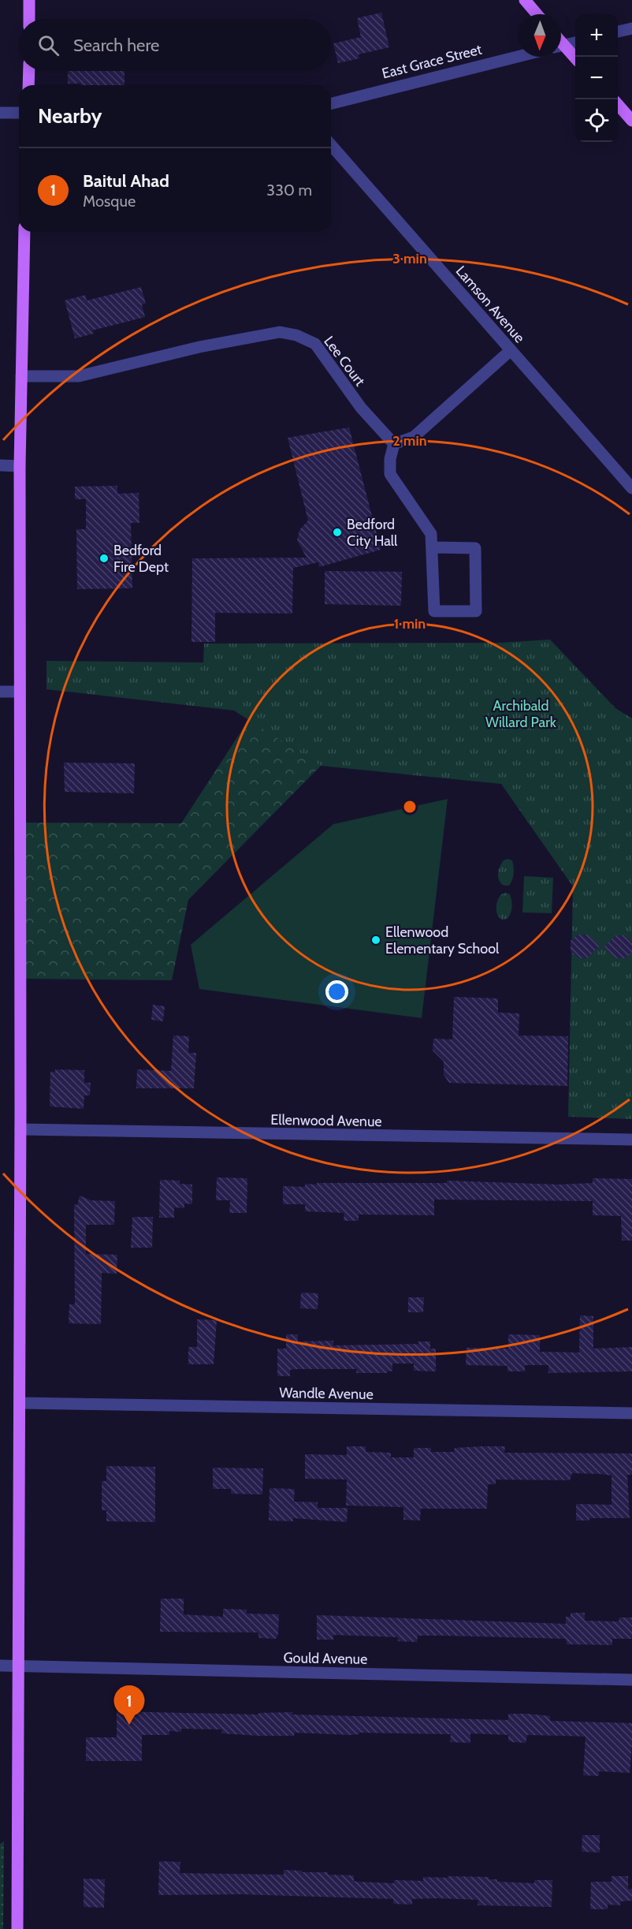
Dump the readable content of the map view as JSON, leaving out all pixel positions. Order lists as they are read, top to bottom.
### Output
{
  "streets": {
    "street": [
      "East Grace Street",
      "Lamson Avenue",
      "Lee Court",
      "Ellenwood Avenue",
      "Wandle Avenue",
      "Gould Avenue"
    ]
  },
  "parks": ["Archibald Willard Park"],
  "places": ["Bedford City Hall", "Bedford Fire Dept", "Ellenwood Elementary School"],
  "north": "bottom",
  "page": {
    "map_buttons": ["+", "−"],
    "search": "Search here",
    "heading": "Nearby",
    "list": [
      {
        "mark": "1",
        "name": "Baitul Ahad",
        "note": "Mosque",
        "value": "330 m"
      }
    ],
    "pins": "1"
  },
  "rings": ["3 min", "2 min", "1 min"]
}
